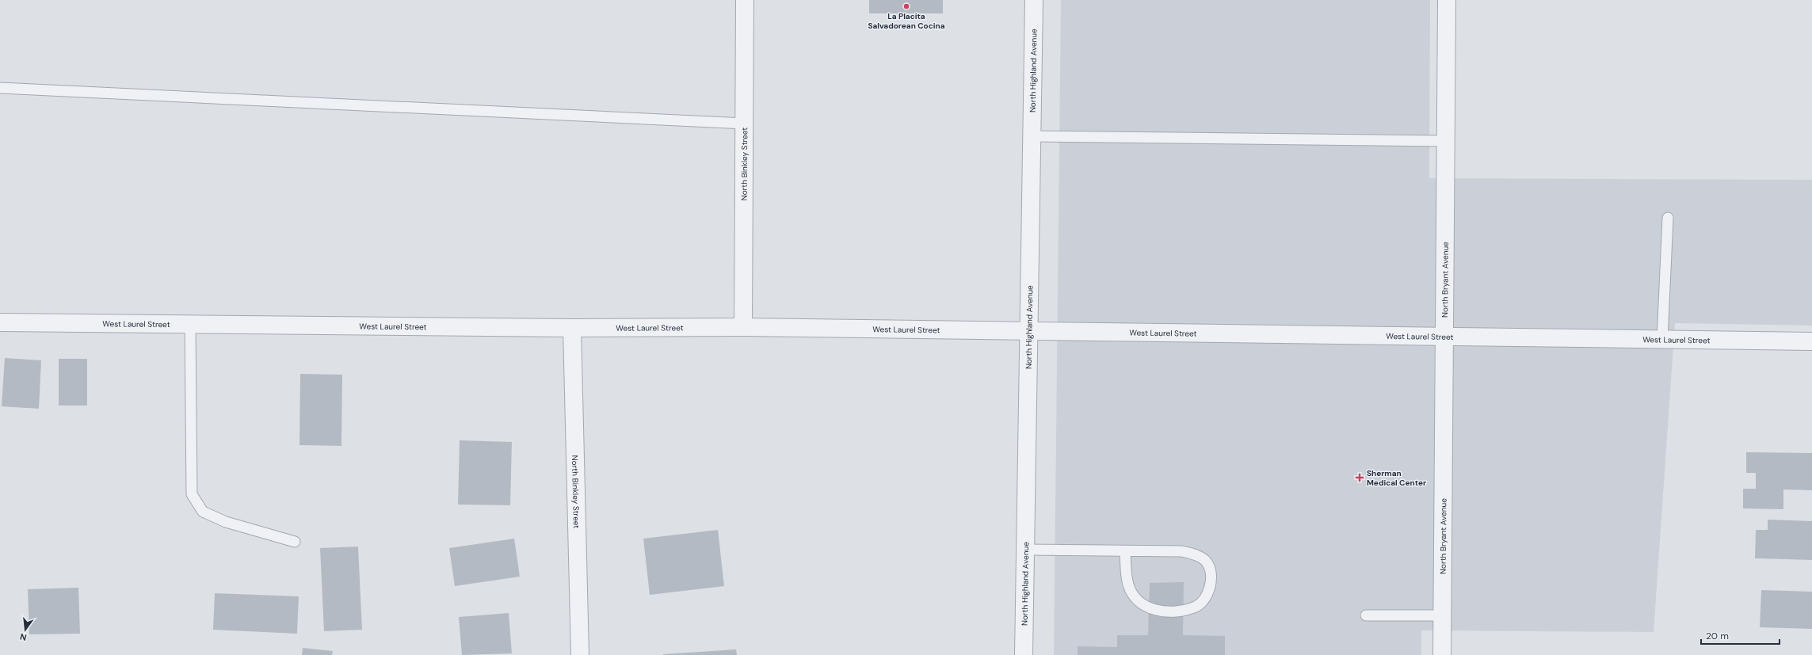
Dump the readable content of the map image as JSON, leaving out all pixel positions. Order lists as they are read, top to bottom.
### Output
{
  "streets": {
    "street": [
      "North Highland Avenue",
      "North Binkley Street",
      "North Bryant Avenue",
      "West Laurel Street"
    ]
  },
  "crossings": [
    ["North Highland Avenue", "West Laurel Street"],
    ["North Binkley Street", "West Laurel Street"],
    ["North Bryant Avenue", "West Laurel Street"]
  ],
  "places": {
    "other": ["La Placita Salvadorean Cocina"],
    "health": ["Sherman Medical Center"]
  },
  "scale_bar": "20 m",
  "north": "bottom"
}
